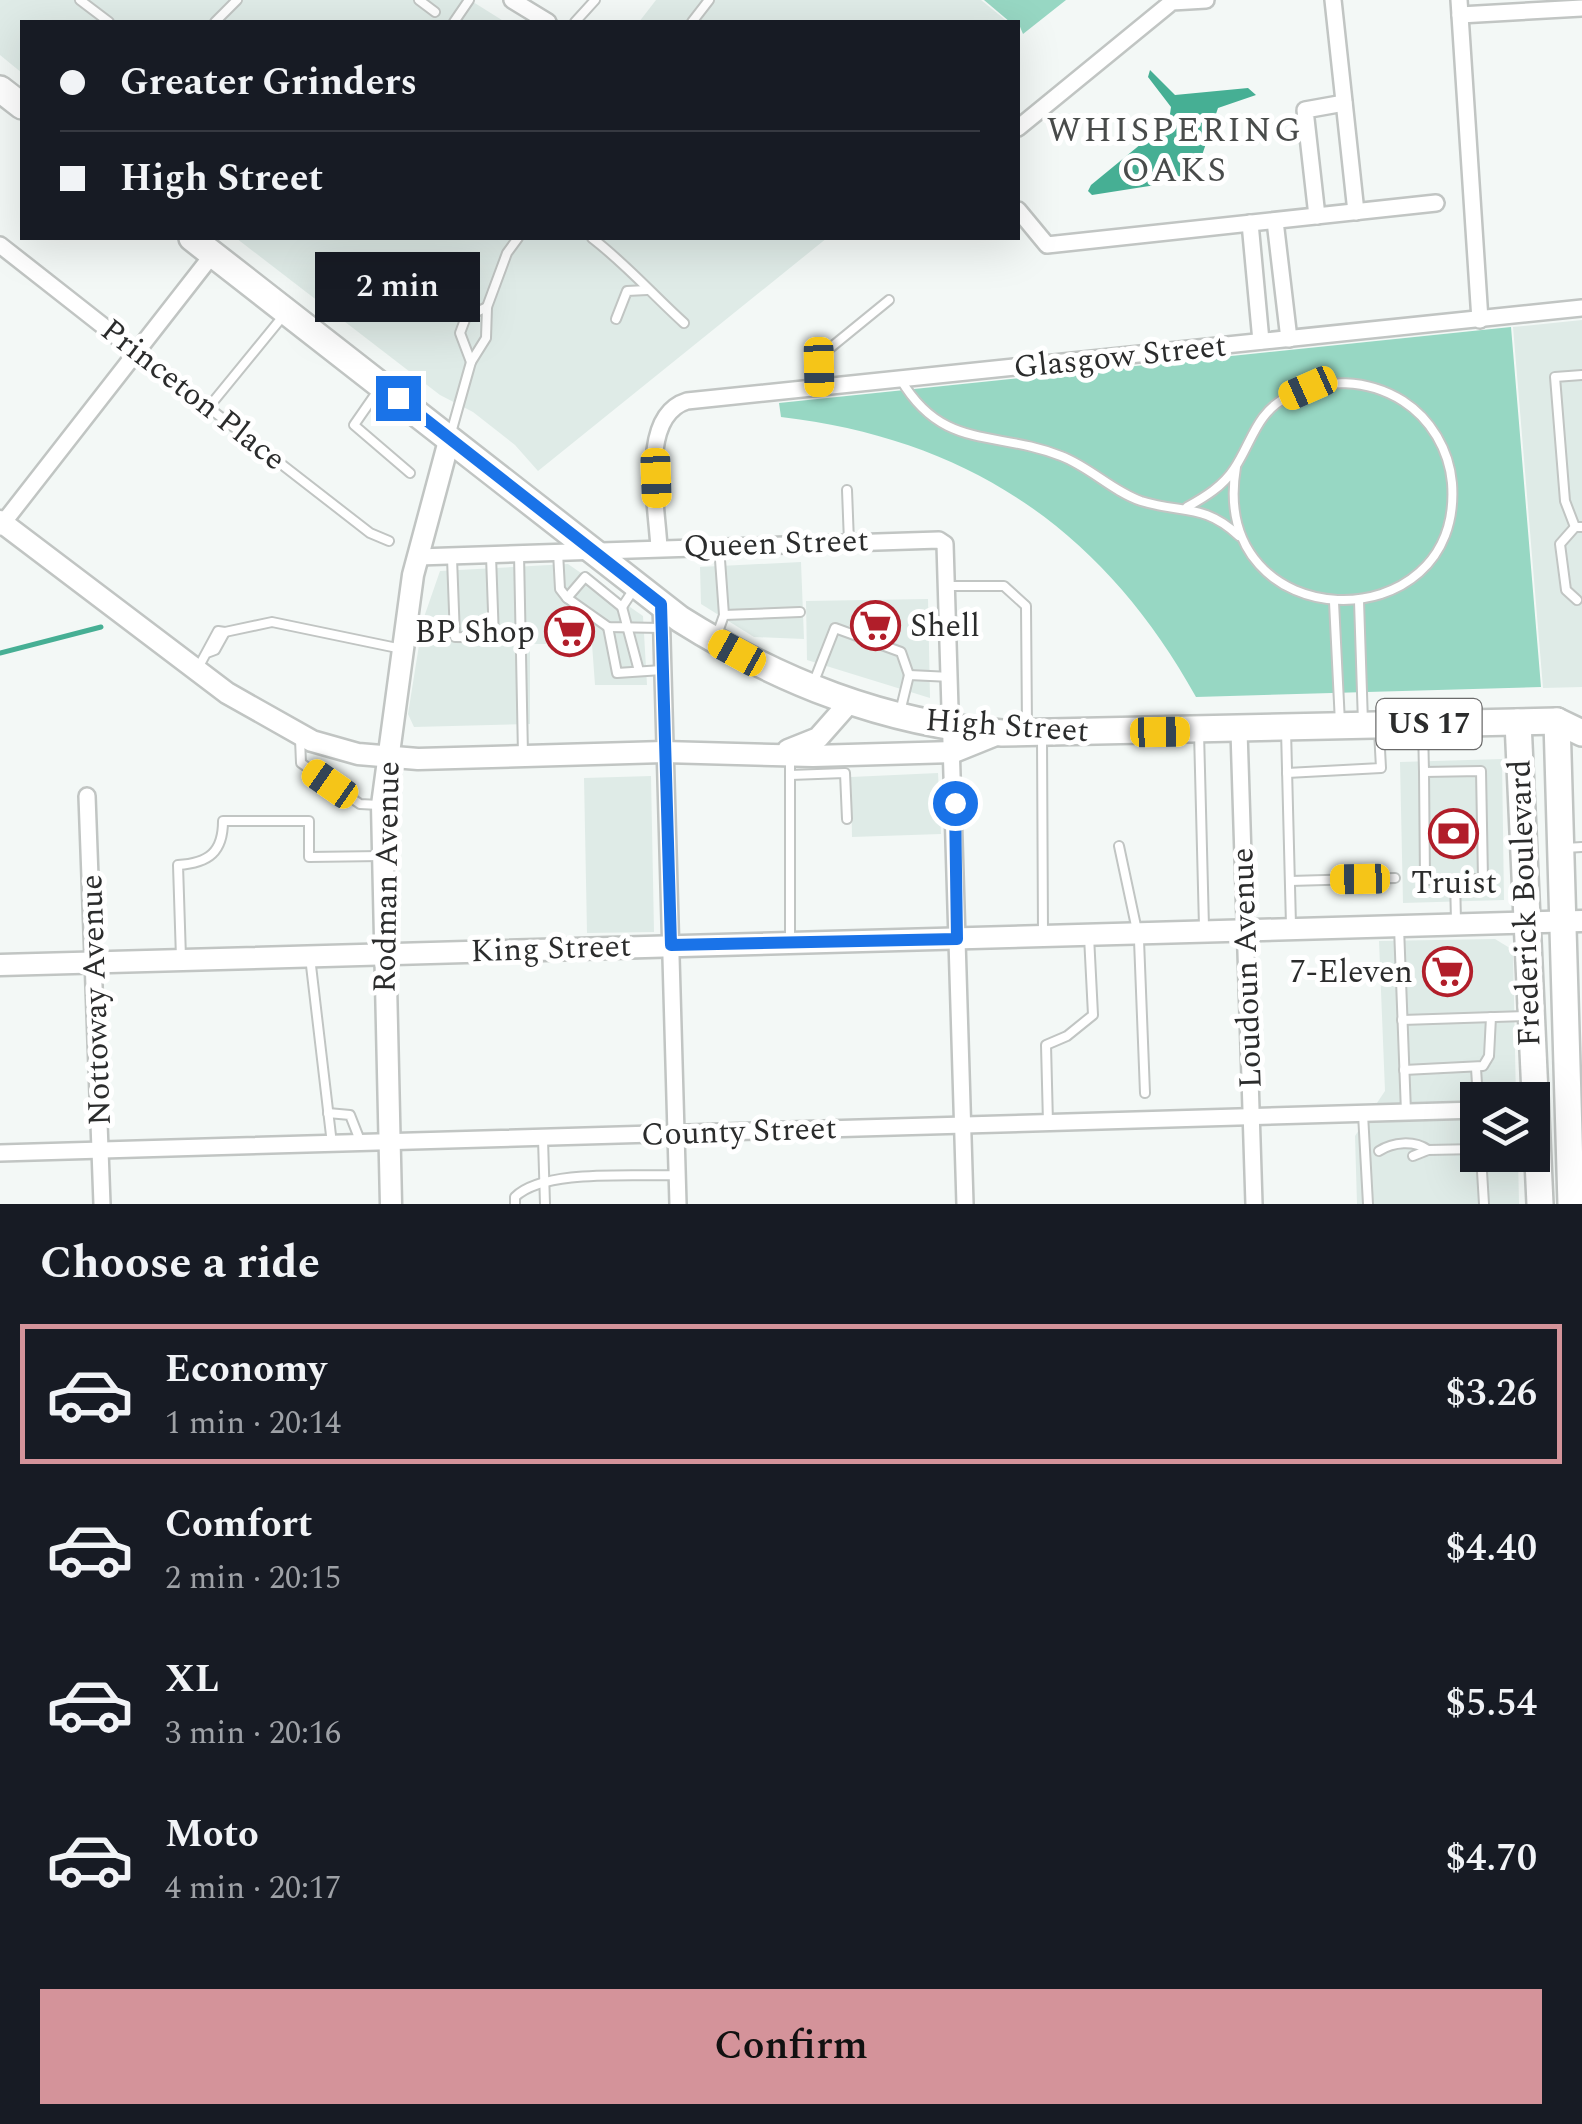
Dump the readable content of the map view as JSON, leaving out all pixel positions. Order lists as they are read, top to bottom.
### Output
{
  "streets": {
    "main road": ["US 17", "High Street", "Frederick Boulevard"],
    "street": [
      "Glasgow Street",
      "Princeton Place",
      "Queen Street",
      "Rodman Avenue",
      "King Street",
      "Loudoun Avenue",
      "Nottoway Avenue",
      "County Street"
    ]
  },
  "crossings": [
    ["Glasgow Street", "Queen Street"],
    ["Queen Street", "High Street"],
    ["Queen Street", "Rodman Avenue"],
    ["High Street", "Rodman Avenue"],
    ["High Street", "Frederick Boulevard"],
    ["High Street", "Loudoun Avenue"],
    ["Rodman Avenue", "King Street"],
    ["Rodman Avenue", "County Street"],
    ["Frederick Boulevard", "King Street"],
    ["King Street", "Loudoun Avenue"],
    ["King Street", "Nottoway Avenue"],
    ["Loudoun Avenue", "County Street"],
    ["Nottoway Avenue", "County Street"]
  ],
  "districts": ["WHISPERING OAKS"],
  "places": {
    "supermarket": ["Shell", "BP Shop", "7-Eleven"],
    "bank": ["Truist"]
  },
  "page": {
    "banner": ["Greater Grinders", "High Street"],
    "bubble": "2 min",
    "heading": "Choose a ride",
    "list": [
      {
        "name": "Economy",
        "note": "1 min · 20:14",
        "value": "$3.26"
      },
      {
        "name": "Comfort",
        "note": "2 min · 20:15",
        "value": "$4.40"
      },
      {
        "name": "XL",
        "note": "3 min · 20:16",
        "value": "$5.54"
      },
      {
        "name": "Moto",
        "note": "4 min · 20:17",
        "value": "$4.70"
      }
    ],
    "buttons": "Confirm"
  }
}
